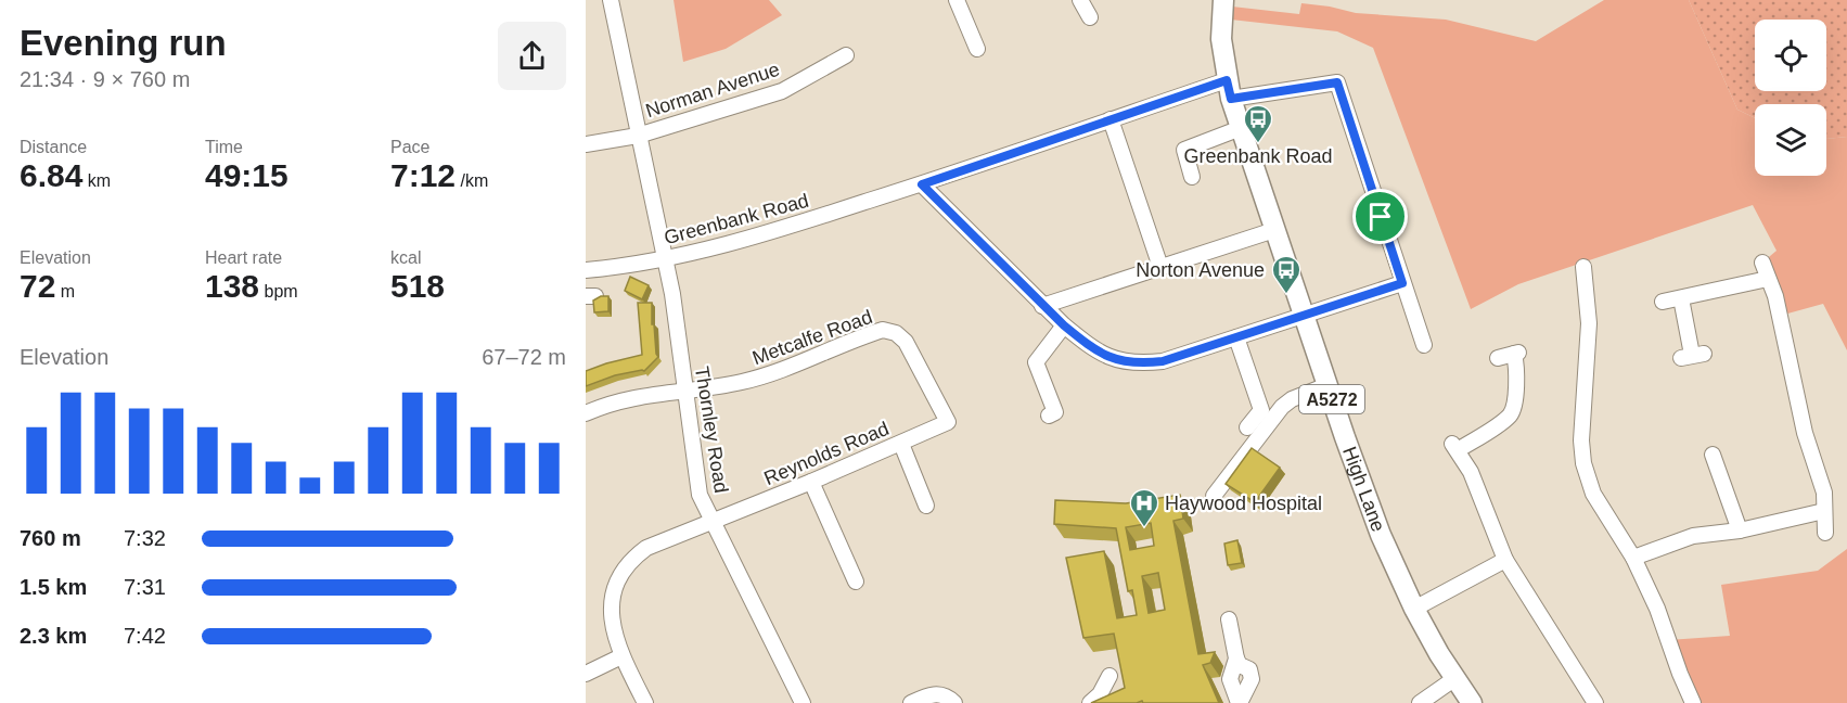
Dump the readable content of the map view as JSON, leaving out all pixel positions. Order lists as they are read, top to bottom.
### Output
{
  "streets": {
    "main road": ["A5272", "High Lane"],
    "street": [
      "Norman Avenue",
      "Greenbank Road",
      "Metcalfe Road",
      "Thornley Road",
      "Reynolds Road"
    ]
  },
  "crossings": [
    ["Norman Avenue", "Thornley Road"],
    ["Greenbank Road", "Thornley Road"],
    ["Greenbank Road", "High Lane"],
    ["Metcalfe Road", "Thornley Road"],
    ["Metcalfe Road", "Reynolds Road"],
    ["Thornley Road", "Reynolds Road"]
  ],
  "places": {
    "bus stop": ["Greenbank Road", "Norton Avenue"],
    "hospital": ["Haywood Hospital"]
  },
  "page": {
    "heading": ["Evening run", "21:34 · 9 × 760 m"],
    "stats": [
      ["Distance", "6.84 km"],
      ["Time", "49:15"],
      ["Pace", "7:12 /km"],
      ["Elevation", "72 m"],
      ["Heart rate", "138 bpm"],
      ["kcal", "518"]
    ],
    "chart": ["Elevation", "67–72 m"],
    "list": [
      {
        "name": "760 m",
        "note": "7:32"
      },
      {
        "name": "1.5 km",
        "note": "7:31"
      },
      {
        "name": "2.3 km",
        "note": "7:42"
      }
    ]
  }
}
